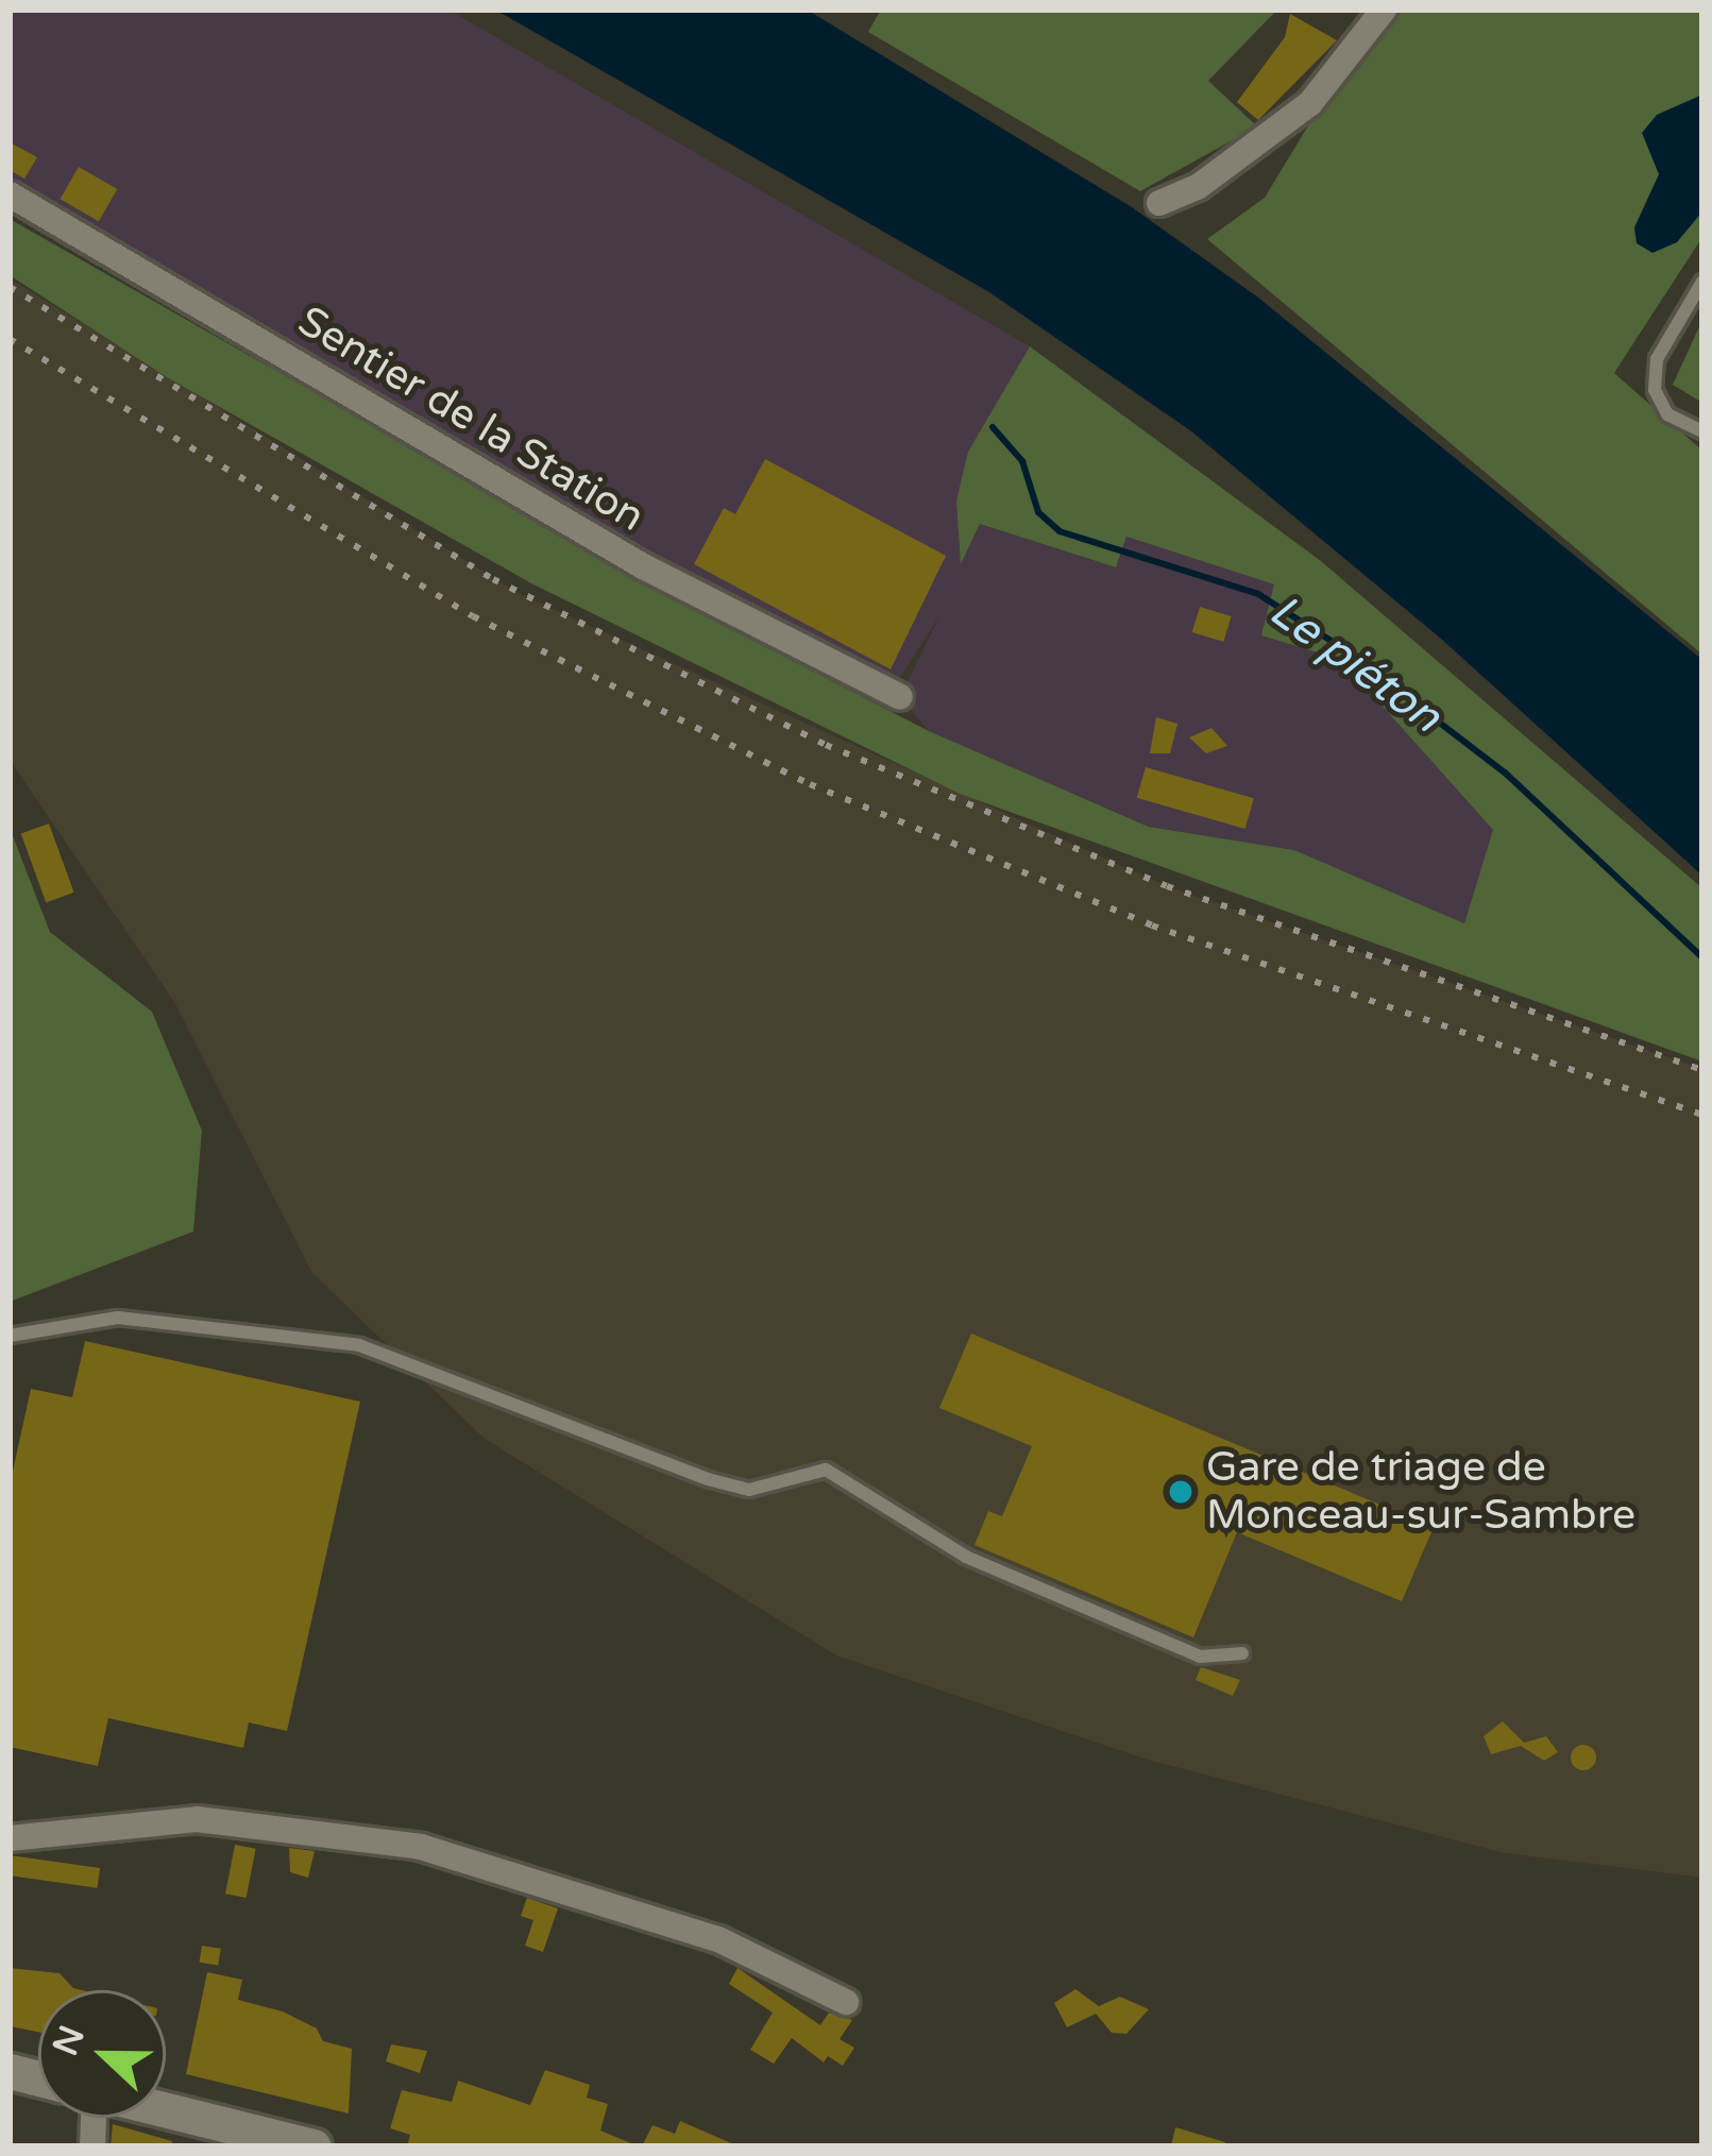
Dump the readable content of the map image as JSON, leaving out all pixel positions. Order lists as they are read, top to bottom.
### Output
{
  "streets": {
    "street": ["Sentier de la Station"]
  },
  "water": ["Le piéton"],
  "places": ["Gare de triage de Monceau-sur-Sambre"],
  "north": "left"
}
